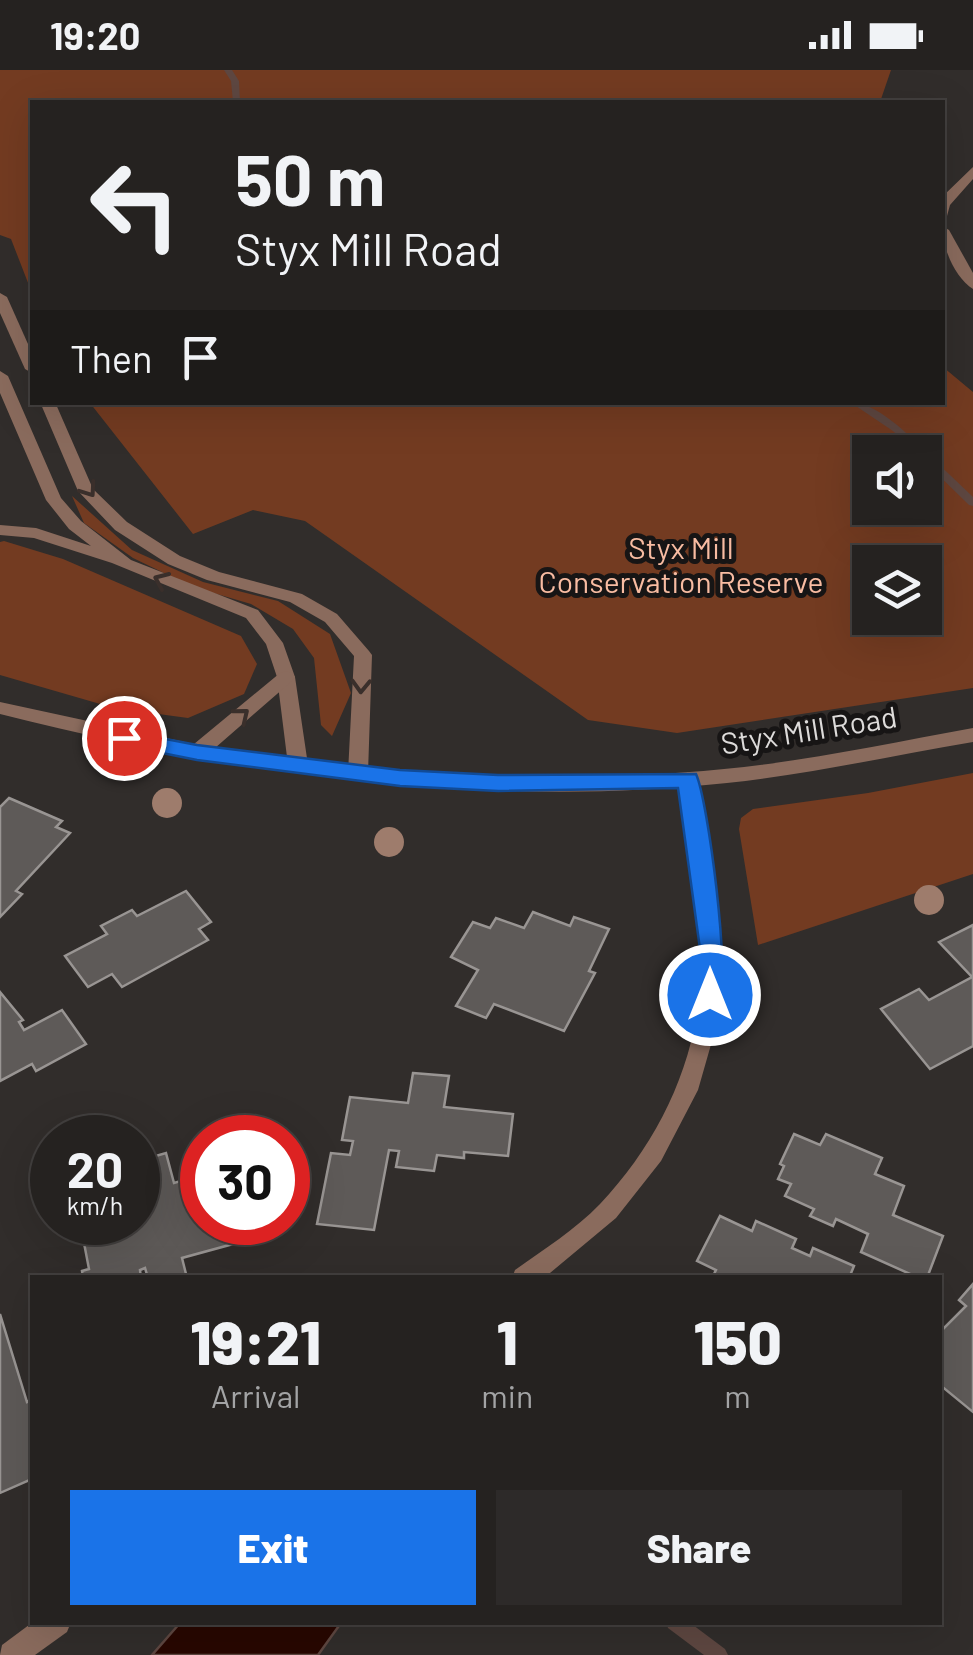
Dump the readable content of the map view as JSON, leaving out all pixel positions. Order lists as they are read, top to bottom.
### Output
{
  "streets": {
    "street": ["Styx Mill Road"]
  },
  "parks": ["Styx Mill Conservation Reserve"],
  "page": {
    "status": "19:20",
    "turn": ["50 m", "Styx Mill Road"],
    "then": "Then",
    "speed": "20 km/h",
    "limit": "30",
    "eta": [
      "19:21",
      "Arrival",
      "1",
      "min",
      "150",
      "m"
    ],
    "buttons": ["Exit", "Share"]
  }
}
